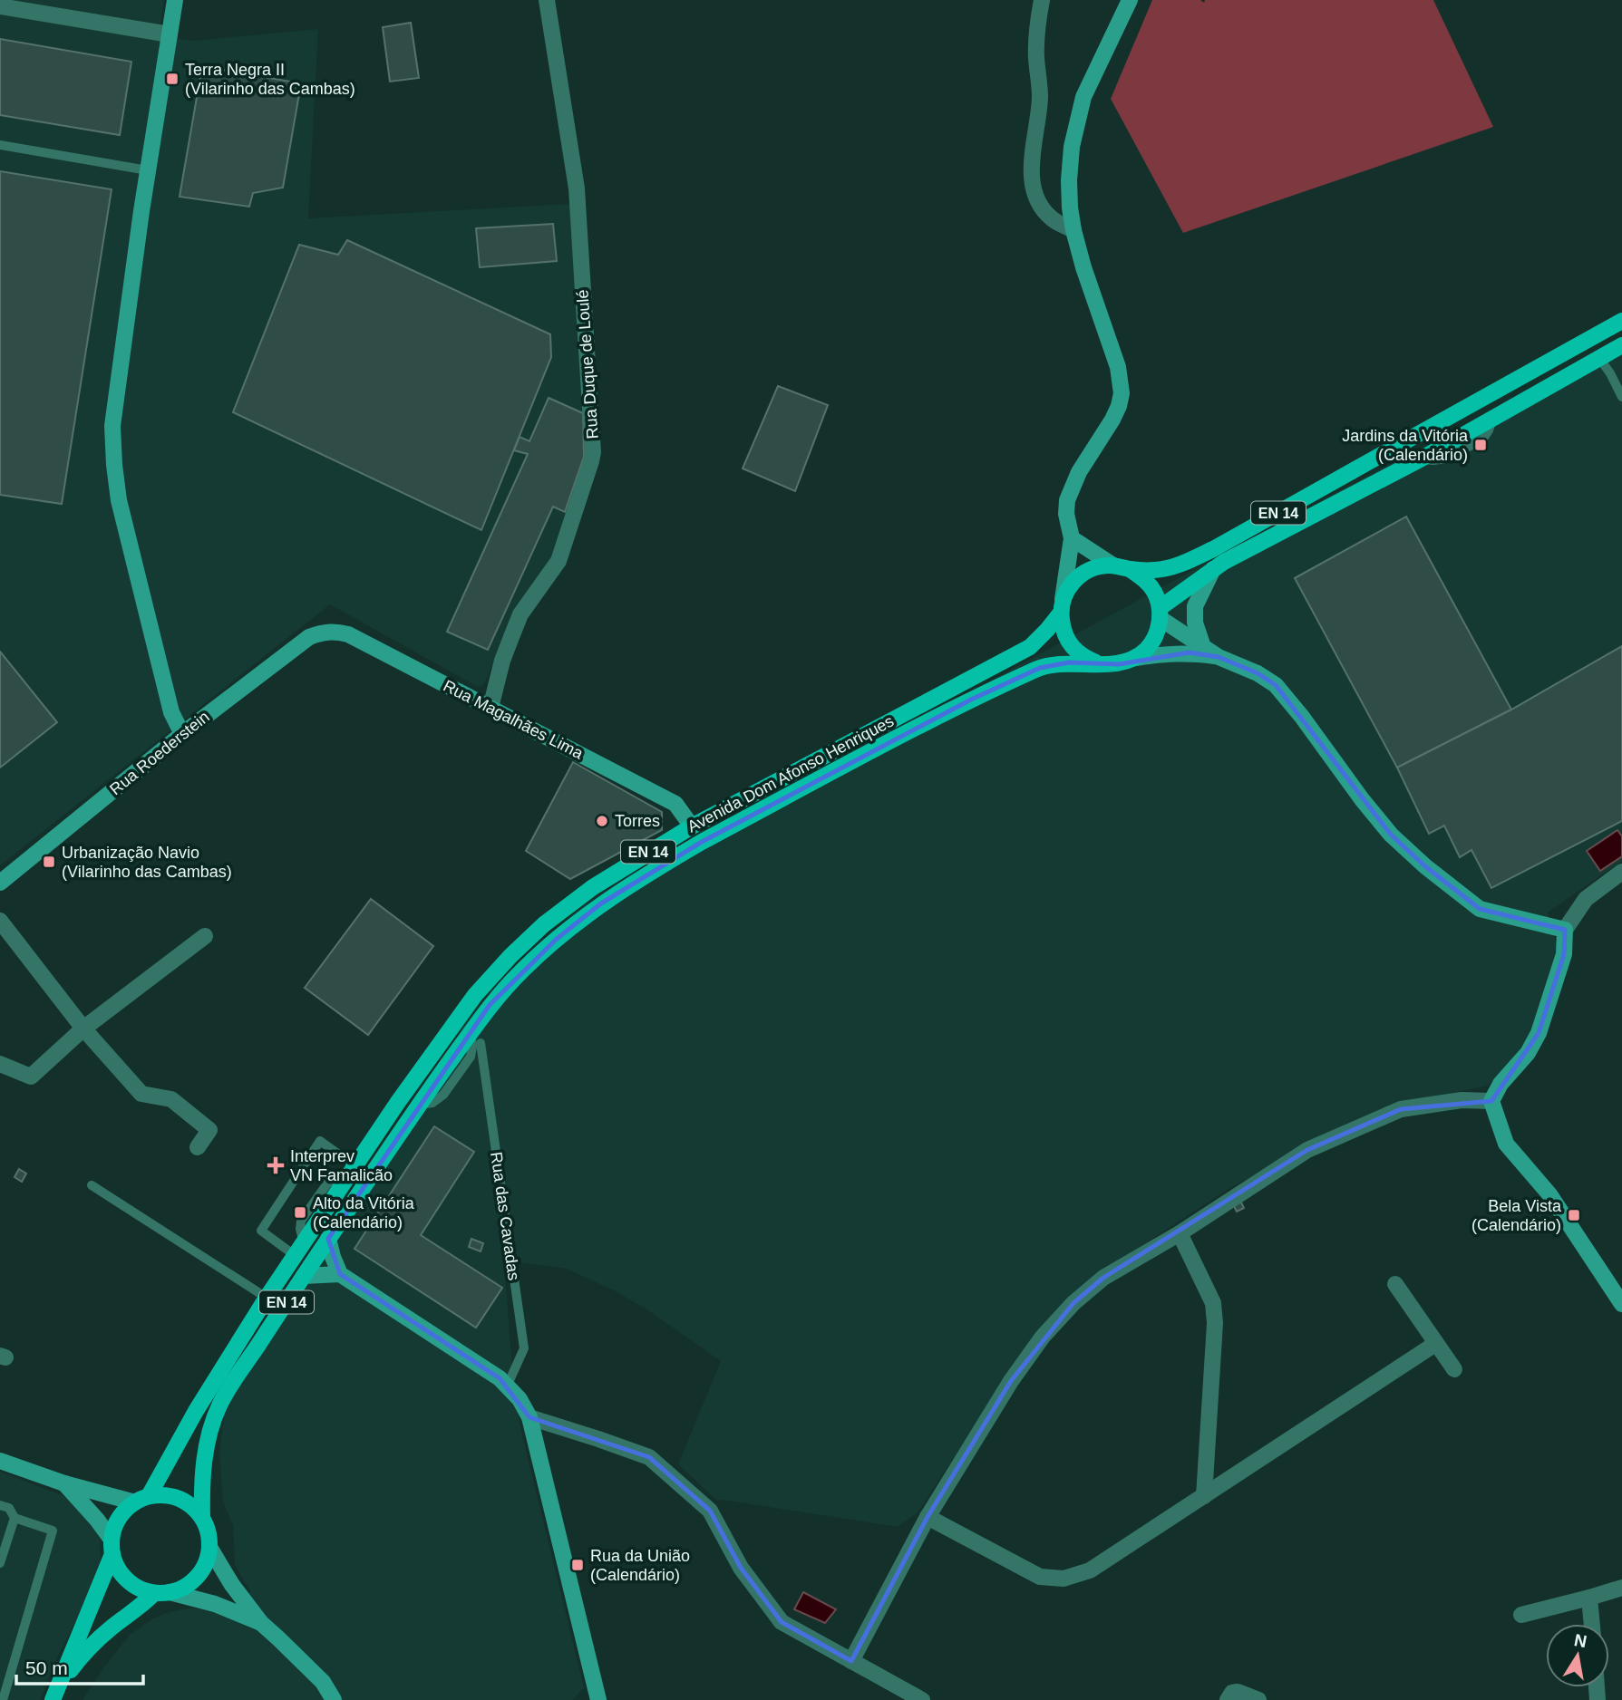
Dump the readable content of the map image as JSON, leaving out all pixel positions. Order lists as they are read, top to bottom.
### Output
{
  "streets": {
    "main road": ["EN 14", "Avenida Dom Afonso Henriques"],
    "street": ["Rua Duque de Loulé", "Rua Magalhães Lima", "Rua Roederstein"],
    "lane": ["Rua das Cavadas"]
  },
  "crossings": [
    ["Rua Duque de Loulé", "Rua Magalhães Lima"],
    ["EN 14", "Avenida Dom Afonso Henriques"],
    ["Rua Magalhães Lima", "Rua Roederstein"],
    ["Rua Magalhães Lima", "Avenida Dom Afonso Henriques"],
    ["Avenida Dom Afonso Henriques", "Rua das Cavadas"]
  ],
  "places": {
    "transit": [
      "Terra Negra II (Vilarinho das Cambas)",
      "Jardins da Vitória (Calendário)",
      "Urbanização Navio (Vilarinho das Cambas)",
      "Alto da Vitória (Calendário)",
      "Bela Vista (Calendário)",
      "Rua da União (Calendário)"
    ],
    "other": ["Torres"],
    "health": ["Interprev VN Famalicão"]
  },
  "scale_bar": "50 m",
  "north": "top"
}
